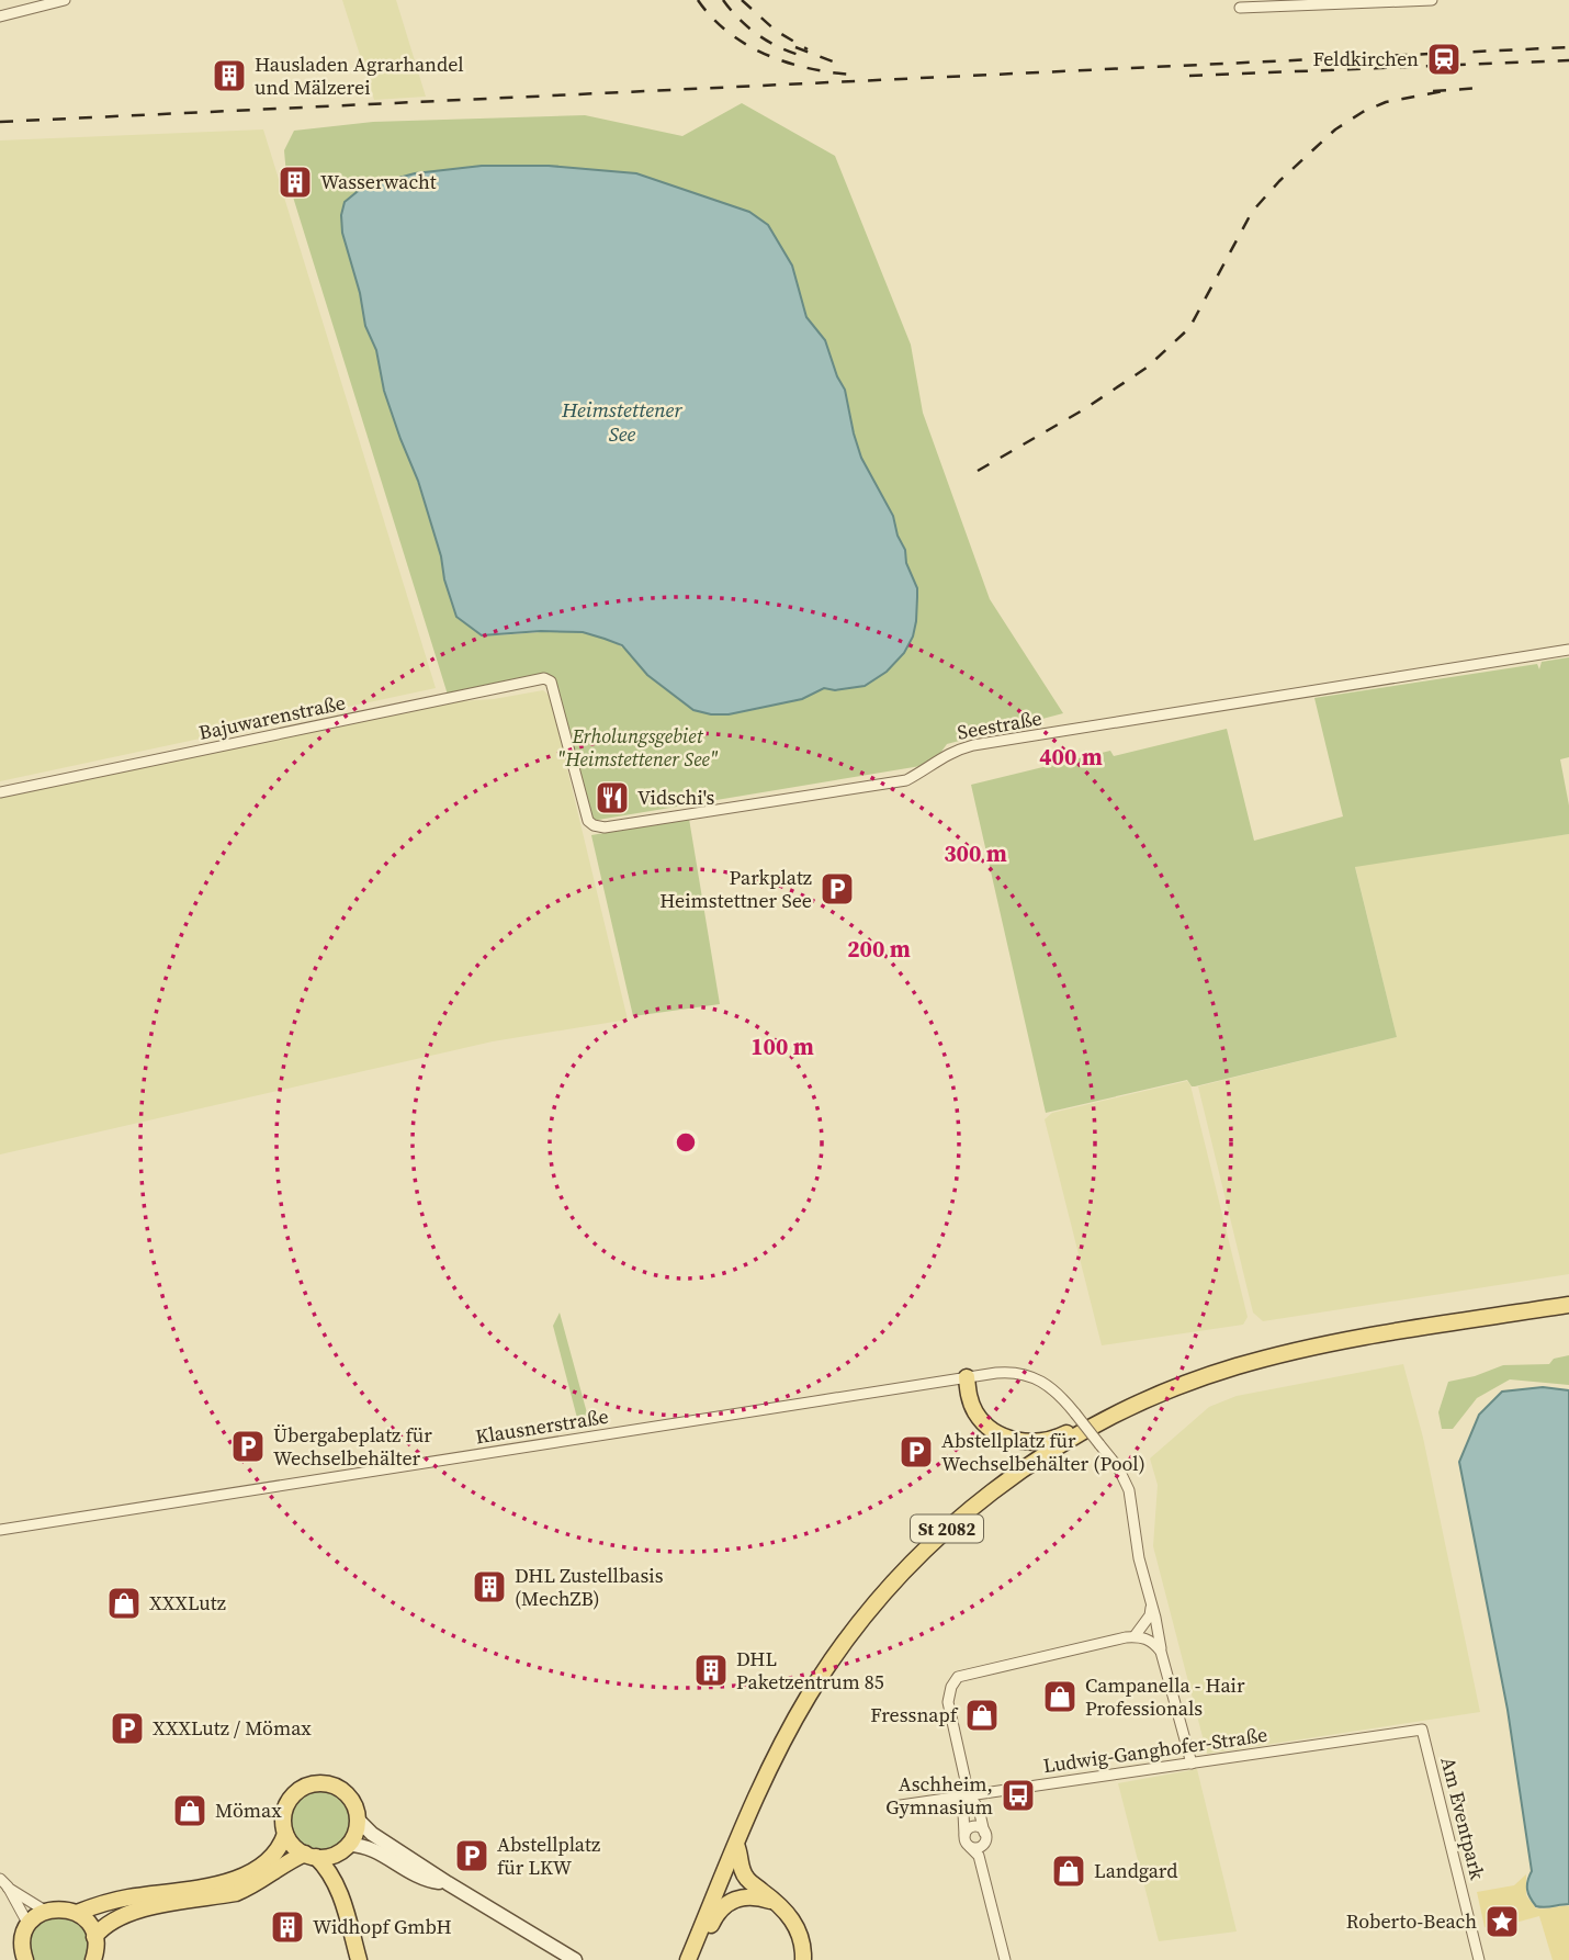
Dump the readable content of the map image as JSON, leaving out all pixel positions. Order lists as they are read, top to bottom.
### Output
{
  "streets": {
    "main road": ["St 2082"],
    "street": [
      "Bajuwarenstraße",
      "Seestraße",
      "Klausnerstraße",
      "Ludwig-Ganghofer-Straße",
      "Am Eventpark"
    ]
  },
  "crossings": [
    ["Bajuwarenstraße", "Seestraße"],
    ["Ludwig-Ganghofer-Straße", "Am Eventpark"]
  ],
  "water": ["Heimstettener See"],
  "parks": ["Erholungsgebiet \"Heimstettener See\""],
  "places": {
    "station": ["Feldkirchen"],
    "building": [
      "Hausladen Agrarhandel und Mälzerei",
      "Wasserwacht",
      "DHL Zustellbasis (MechZB)",
      "DHL Paketzentrum 85",
      "Widhopf GmbH"
    ],
    "restaurant": ["Vidschi's"],
    "parking": [
      "Parkplatz Heimstettner See",
      "Übergabeplatz für Wechselbehälter",
      "Abstellplatz für Wechselbehälter (Pool)",
      "XXXLutz / Mömax",
      "Abstellplatz für LKW"
    ],
    "shop": [
      "XXXLutz",
      "Campanella - Hair Professionals",
      "Fressnapf",
      "Mömax",
      "Landgard"
    ],
    "bus stop": ["Aschheim, Gymnasium"],
    "place": ["Roberto-Beach"]
  },
  "rings": [
    "400 m",
    "300 m",
    "200 m",
    "100 m"
  ]
}
